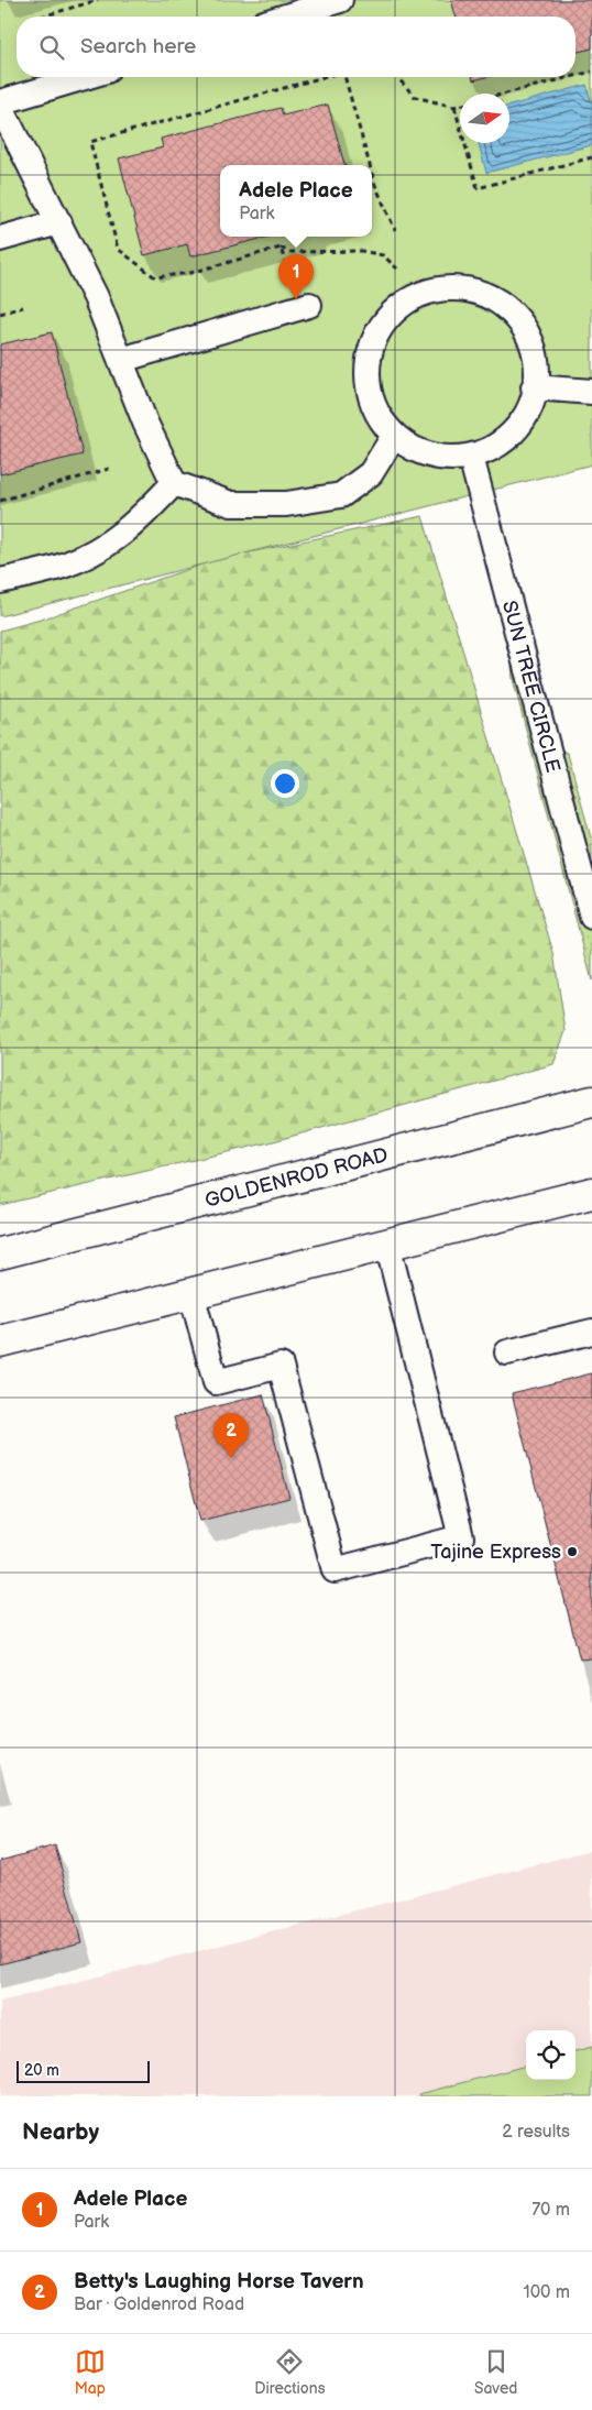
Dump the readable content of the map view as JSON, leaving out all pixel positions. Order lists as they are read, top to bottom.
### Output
{
  "streets": {
    "main road": ["GOLDENROD ROAD"],
    "lane": ["SUN TREE CIRCLE"]
  },
  "places": ["Tajine Express"],
  "scale_bar": "20 m",
  "north": "right",
  "page": {
    "search": "Search here",
    "popup": ["Adele Place", "Park"],
    "pins": ["1", "2"],
    "scale": "20 m",
    "heading": ["Nearby", "2 results"],
    "list": [
      {
        "mark": "1",
        "name": "Adele Place",
        "note": "Park",
        "value": "70 m"
      },
      {
        "mark": "2",
        "name": "Betty's Laughing Horse Tavern",
        "note": "Bar · Goldenrod Road",
        "value": "100 m"
      }
    ],
    "nav": ["Map", "Directions", "Saved"]
  }
}
